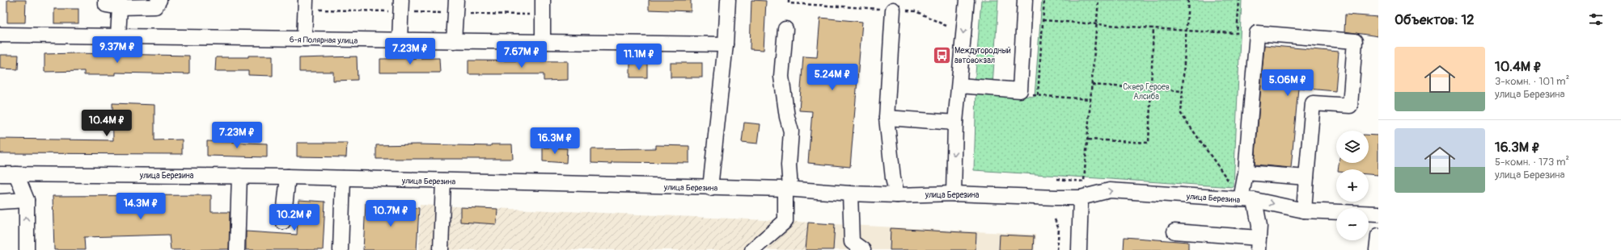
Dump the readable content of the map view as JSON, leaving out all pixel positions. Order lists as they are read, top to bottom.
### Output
{
  "streets": {
    "street": ["6-я Полярная улица", "улица Березина"]
  },
  "parks": ["Сквер Героев Алсиба"],
  "places": {
    "bus stop": ["Междугородный автовокзал"]
  },
  "page": {
    "heading": "Объектов: 12",
    "price": [
      "9.37M ₽",
      "7.23M ₽",
      "7.67M ₽",
      "11.1M ₽",
      "5.24M ₽",
      "5.06M ₽",
      "10.4M ₽",
      "7.23M ₽",
      "16.3M ₽",
      "14.3M ₽",
      "10.7M ₽",
      "10.2M ₽"
    ],
    "list": [
      {
        "name": "10.4M ₽",
        "note": "3-комн. · 101 m² · улица Березина"
      },
      {
        "name": "16.3M ₽",
        "note": "5-комн. · 173 m² · улица Березина"
      }
    ],
    "map_buttons": ["+", "−"]
  }
}
